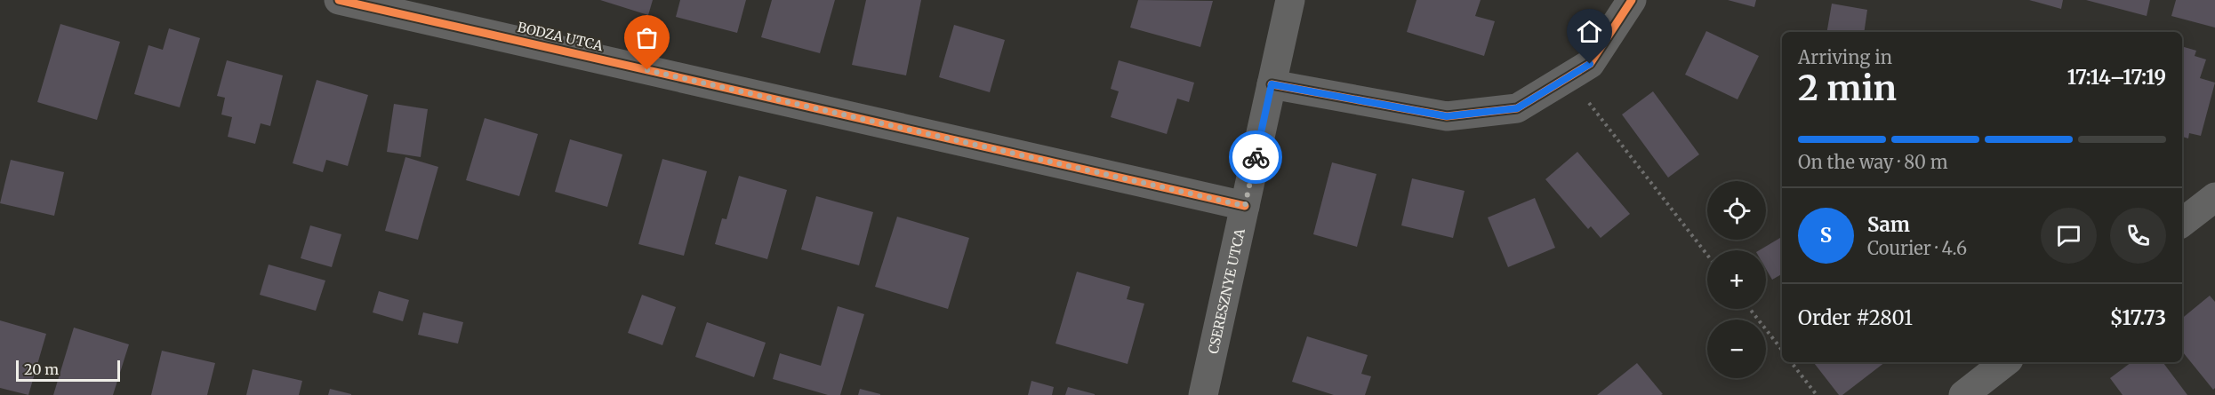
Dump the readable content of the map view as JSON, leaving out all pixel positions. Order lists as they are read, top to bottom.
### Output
{
  "streets": {
    "street": ["BODZA UTCA", "CSERESZNYE UTCA"]
  },
  "crossings": [
    ["BODZA UTCA", "CSERESZNYE UTCA"]
  ],
  "scale_bar": "20 m",
  "page": {
    "heading": ["2 min", "Arriving in", "17:14–17:19"],
    "panel": [
      "Sam",
      "Courier · 4.6",
      "Order #2801",
      "$17.73"
    ],
    "bar": "On the way · 80 m",
    "map_buttons": ["+", "−"],
    "round": "S",
    "scale": "20 m"
  }
}
